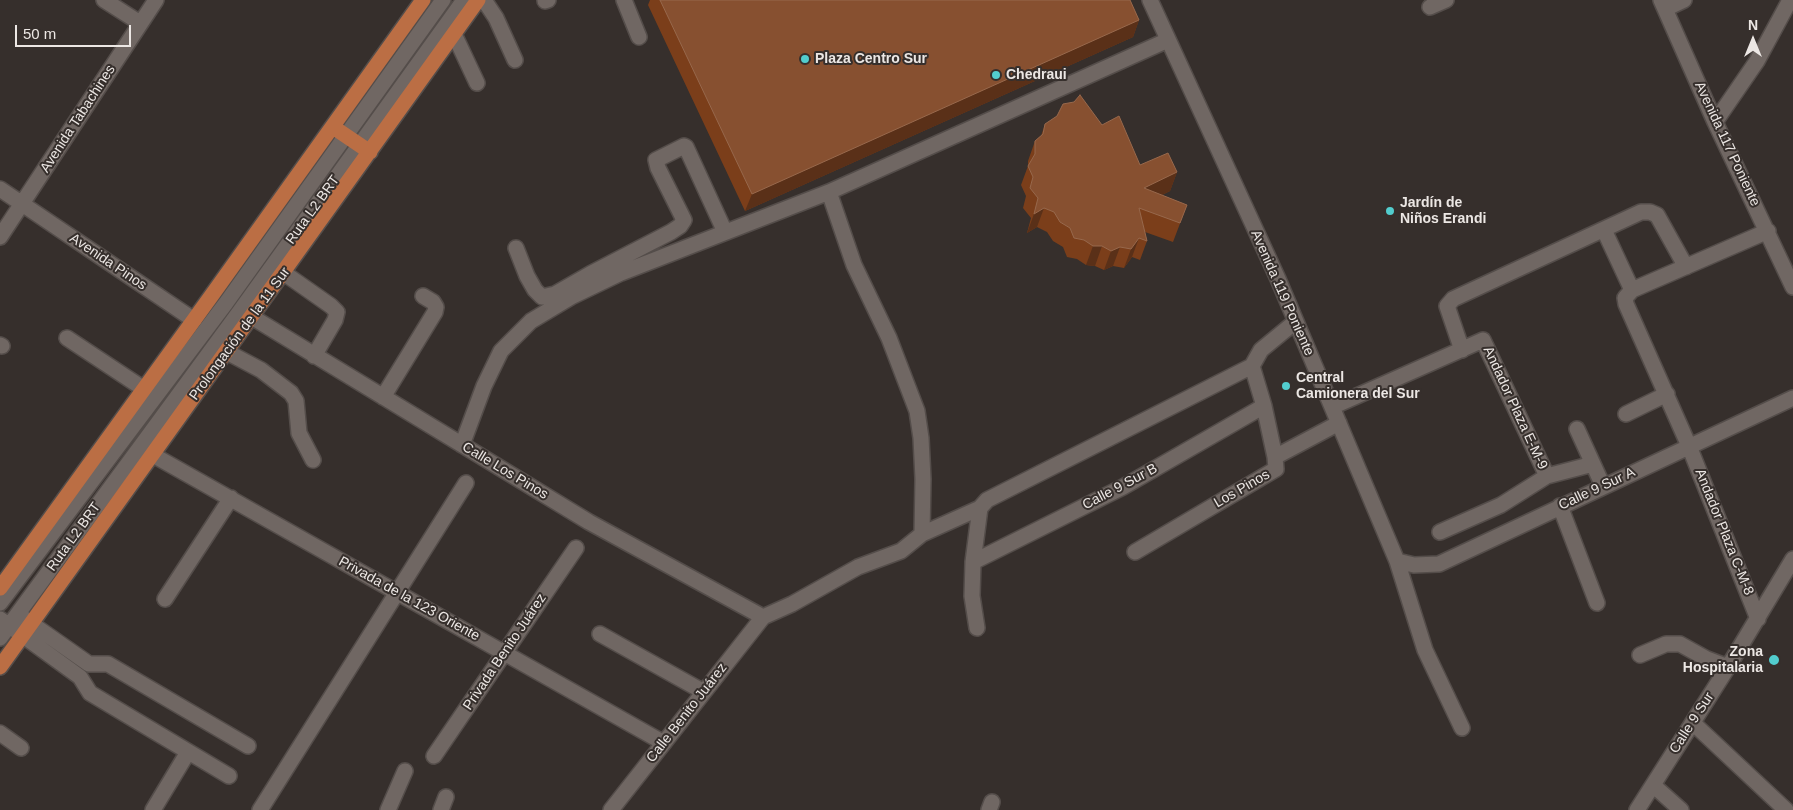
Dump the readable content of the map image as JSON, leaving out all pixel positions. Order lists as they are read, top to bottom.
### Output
{
  "streets": {
    "main road": ["Prolongación de la 11 Sur"],
    "street": [
      "Avenida Tabachines",
      "Avenida 117 Poniente",
      "Ruta L2 BRT",
      "Avenida Pinos",
      "Avenida 119 Poniente",
      "Andador Plaza E-M-9",
      "Calle Los Pinos",
      "Calle 9 Sur B",
      "Los Pinos",
      "Calle 9 Sur A",
      "Andador Plaza C-M-8",
      "Privada de la 123 Oriente",
      "Privada Benito Juárez",
      "Calle Benito Juárez",
      "Calle 9 Sur"
    ]
  },
  "crossings": [
    ["Avenida Tabachines", "Avenida Pinos"],
    ["Ruta L2 BRT", "Prolongación de la 11 Sur"],
    ["Avenida 119 Poniente", "Los Pinos"],
    ["Avenida 119 Poniente", "Calle 9 Sur A"],
    ["Prolongación de la 11 Sur", "Calle Los Pinos"],
    ["Prolongación de la 11 Sur", "Privada de la 123 Oriente"],
    ["Calle Los Pinos", "Calle Benito Juárez"],
    ["Calle 9 Sur A", "Andador Plaza C-M-8"],
    ["Andador Plaza C-M-8", "Calle 9 Sur"],
    ["Privada de la 123 Oriente", "Privada Benito Juárez"],
    ["Privada de la 123 Oriente", "Calle Benito Juárez"]
  ],
  "places": [
    "Plaza Centro Sur",
    "Chedraui",
    "Jardín de Niños Erandi",
    "Central Camionera del Sur",
    "Zona Hospitalaria"
  ],
  "scale_bar": "50 m",
  "north": "top"
}
